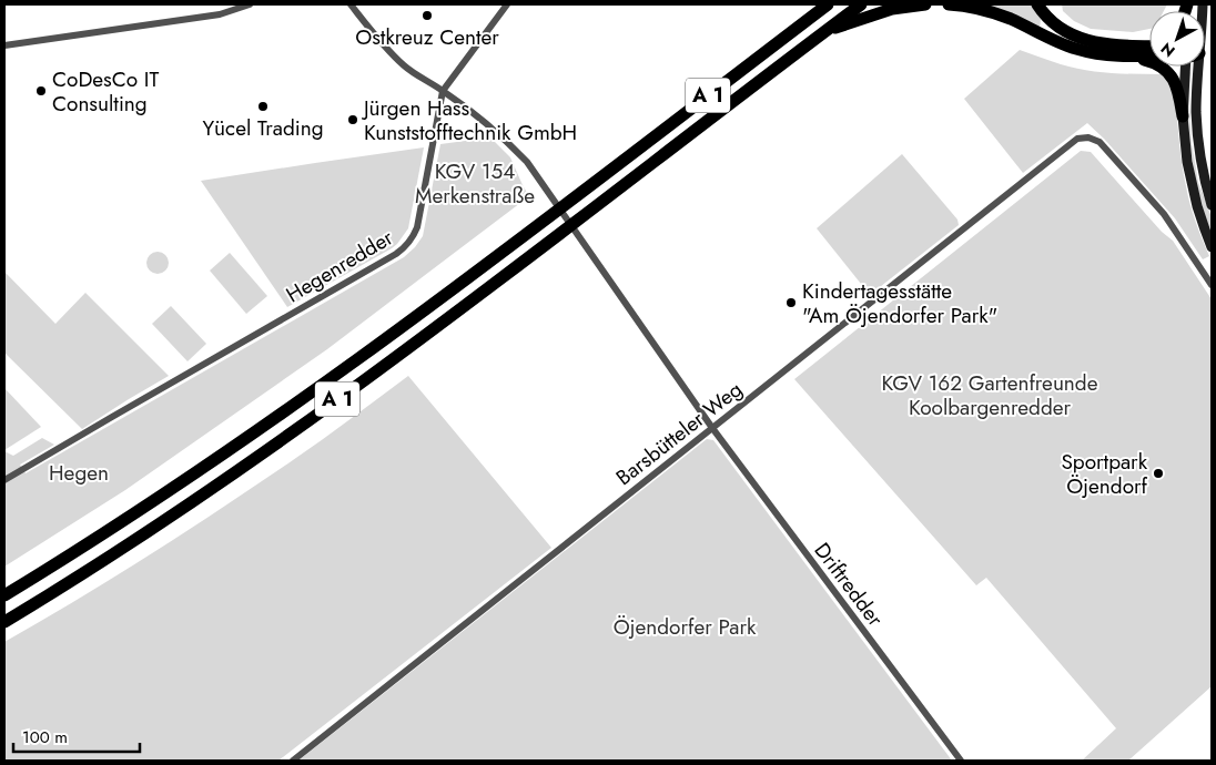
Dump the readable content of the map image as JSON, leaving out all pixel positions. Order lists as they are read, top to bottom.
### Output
{
  "streets": {
    "highway": ["A 1"],
    "street": ["Hegenredder", "Barsbütteler Weg", "Driftredder"]
  },
  "crossings": [
    ["Barsbütteler Weg", "Driftredder"]
  ],
  "parks": [
    "KGV 154 Merkenstraße",
    "KGV 162 Gartenfreunde Koolbargenredder",
    "Hegen",
    "Öjendorfer Park"
  ],
  "places": [
    "Ostkreuz Center",
    "CoDesCo IT Consulting",
    "Yücel Trading",
    "Jürgen Hass Kunststofftechnik GmbH",
    "Kindertagesstätte \"Am Öjendorfer Park\"",
    "Sportpark Öjendorf"
  ],
  "scale_bar": "100 m",
  "north": "bottom left"
}
